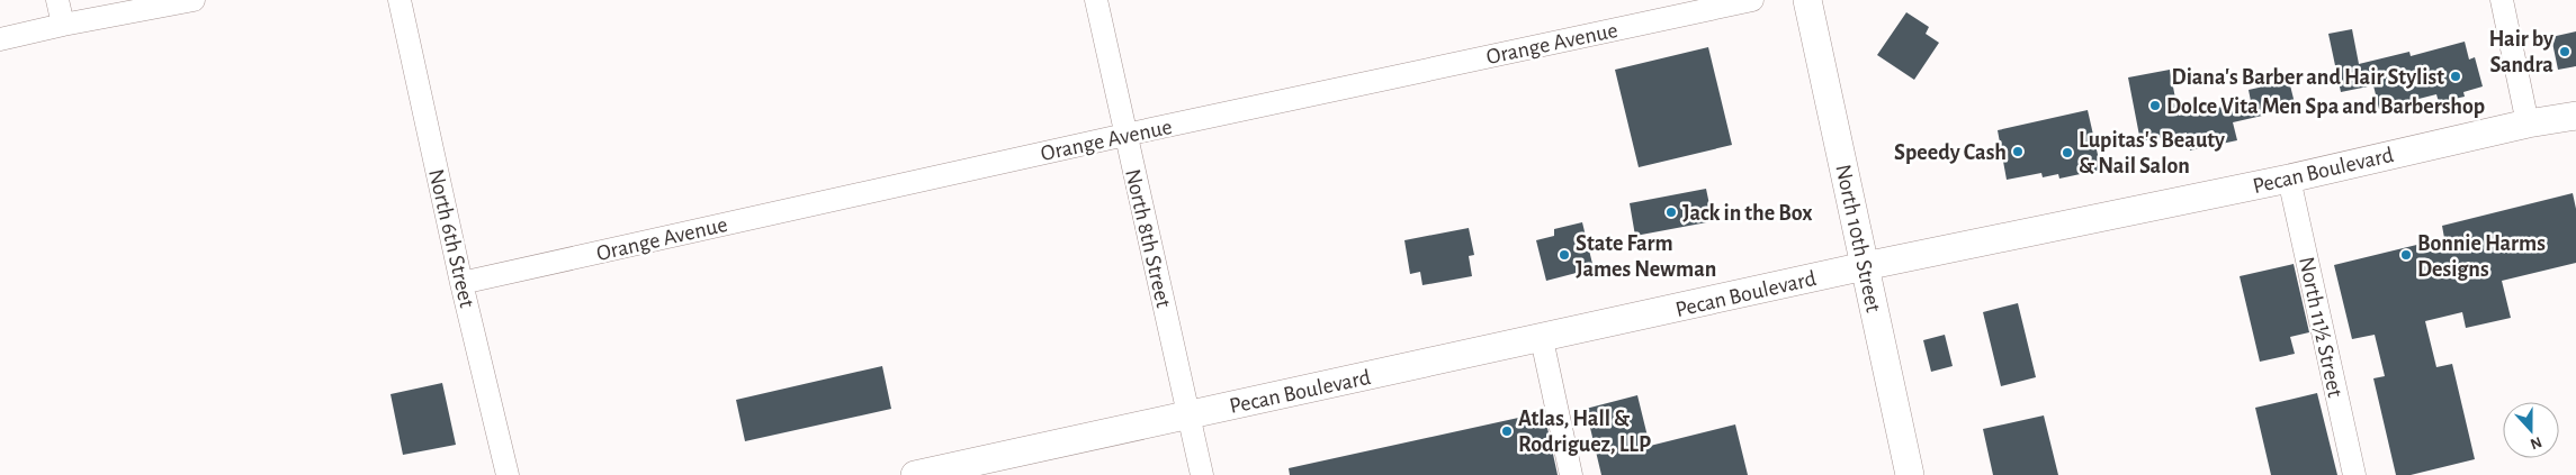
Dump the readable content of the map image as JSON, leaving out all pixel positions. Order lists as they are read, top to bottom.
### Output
{
  "streets": {
    "main road": ["Pecan Boulevard", "North 10th Street"],
    "street": [
      "Orange Avenue",
      "North 6th Street",
      "North 8th Street",
      "North 11½ Street"
    ]
  },
  "crossings": [
    ["Orange Avenue", "North 6th Street"],
    ["Orange Avenue", "North 8th Street"],
    ["Pecan Boulevard", "North 8th Street"],
    ["Pecan Boulevard", "North 10th Street"],
    ["Pecan Boulevard", "North 11½ Street"]
  ],
  "places": [
    "Hair by Sandra",
    "Diana's Barber and Hair Stylist",
    "Dolce Vita Men Spa and Barbershop",
    "Speedy Cash",
    "Lupitas's Beauty & Nail Salon",
    "Jack in the Box",
    "State Farm James Newman",
    "Bonnie Harms Designs",
    "Atlas, Hall & Rodriguez, LLP"
  ],
  "north": "bottom"
}
